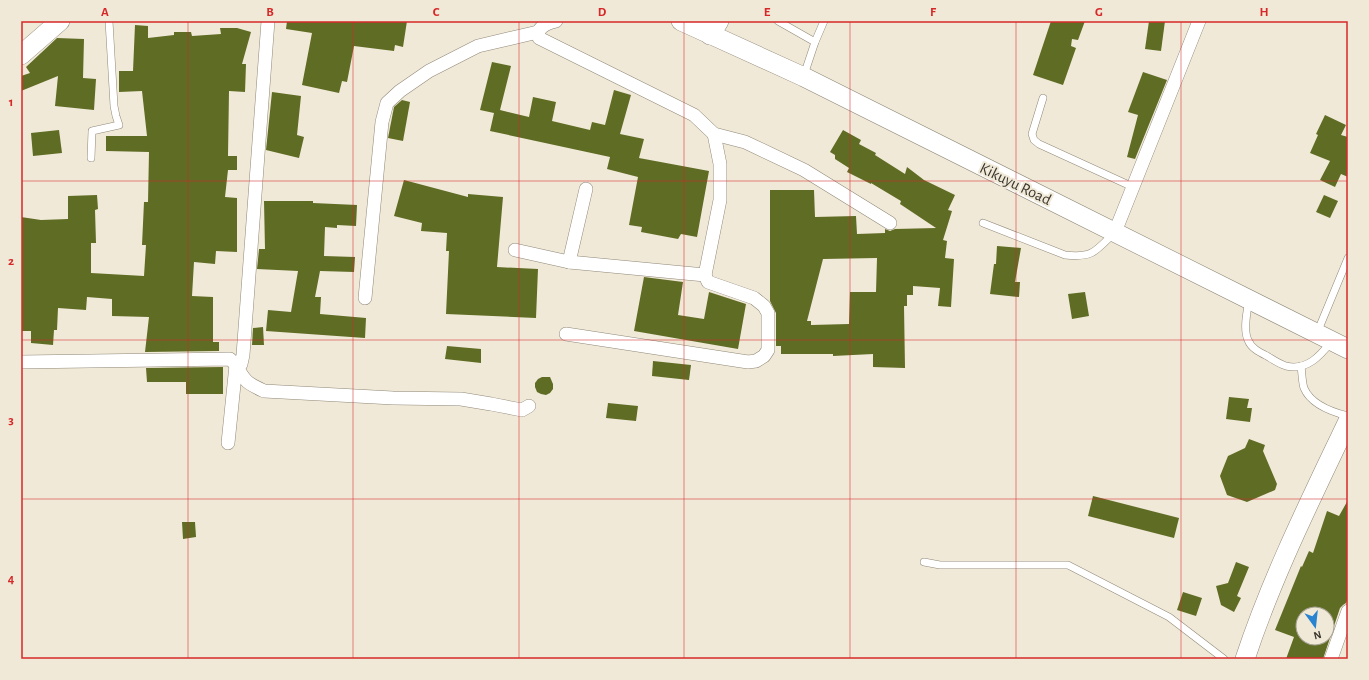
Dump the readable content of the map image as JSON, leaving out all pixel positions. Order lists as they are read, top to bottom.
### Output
{
  "streets": {
    "main road": ["Kikuyu Road"]
  },
  "north": "bottom",
  "grid": {
    "columns": [
      "A",
      "B",
      "C",
      "D",
      "E",
      "F",
      "G",
      "H"
    ],
    "rows": [
      "1",
      "2",
      "3",
      "4"
    ]
  }
}
